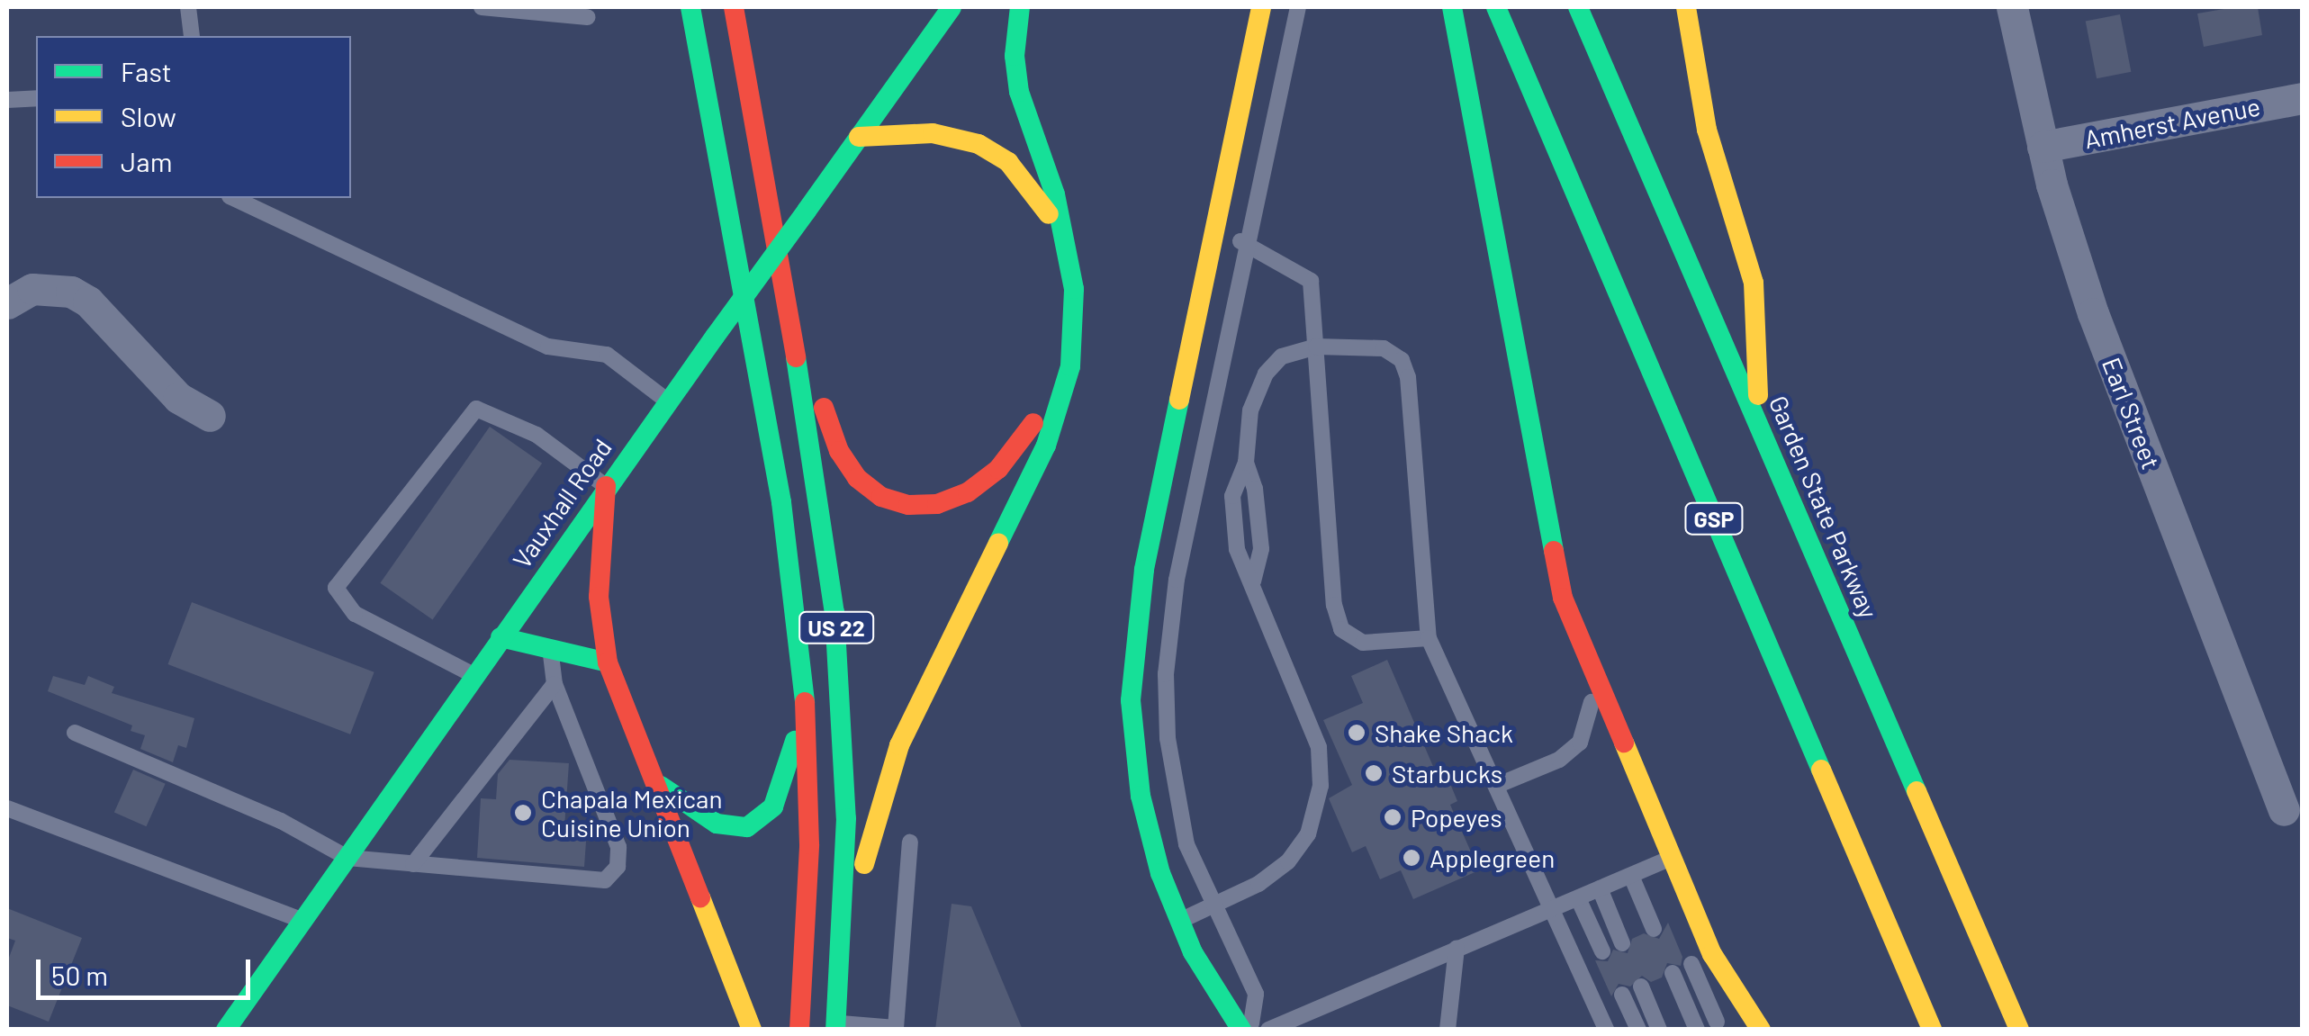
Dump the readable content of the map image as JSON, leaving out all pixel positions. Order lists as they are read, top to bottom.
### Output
{
  "streets": {
    "main road": [
      "Vauxhall Road",
      "Garden State Parkway",
      "GSP",
      "US 22"
    ],
    "street": ["Amherst Avenue", "Earl Street"]
  },
  "crossings": [
    ["Amherst Avenue", "Earl Street"]
  ],
  "places": [
    "Shake Shack",
    "Starbucks",
    "Chapala Mexican Cuisine Union",
    "Popeyes",
    "Applegreen"
  ],
  "legend": ["Fast", "Slow", "Jam"],
  "scale_bar": "50 m"
}
